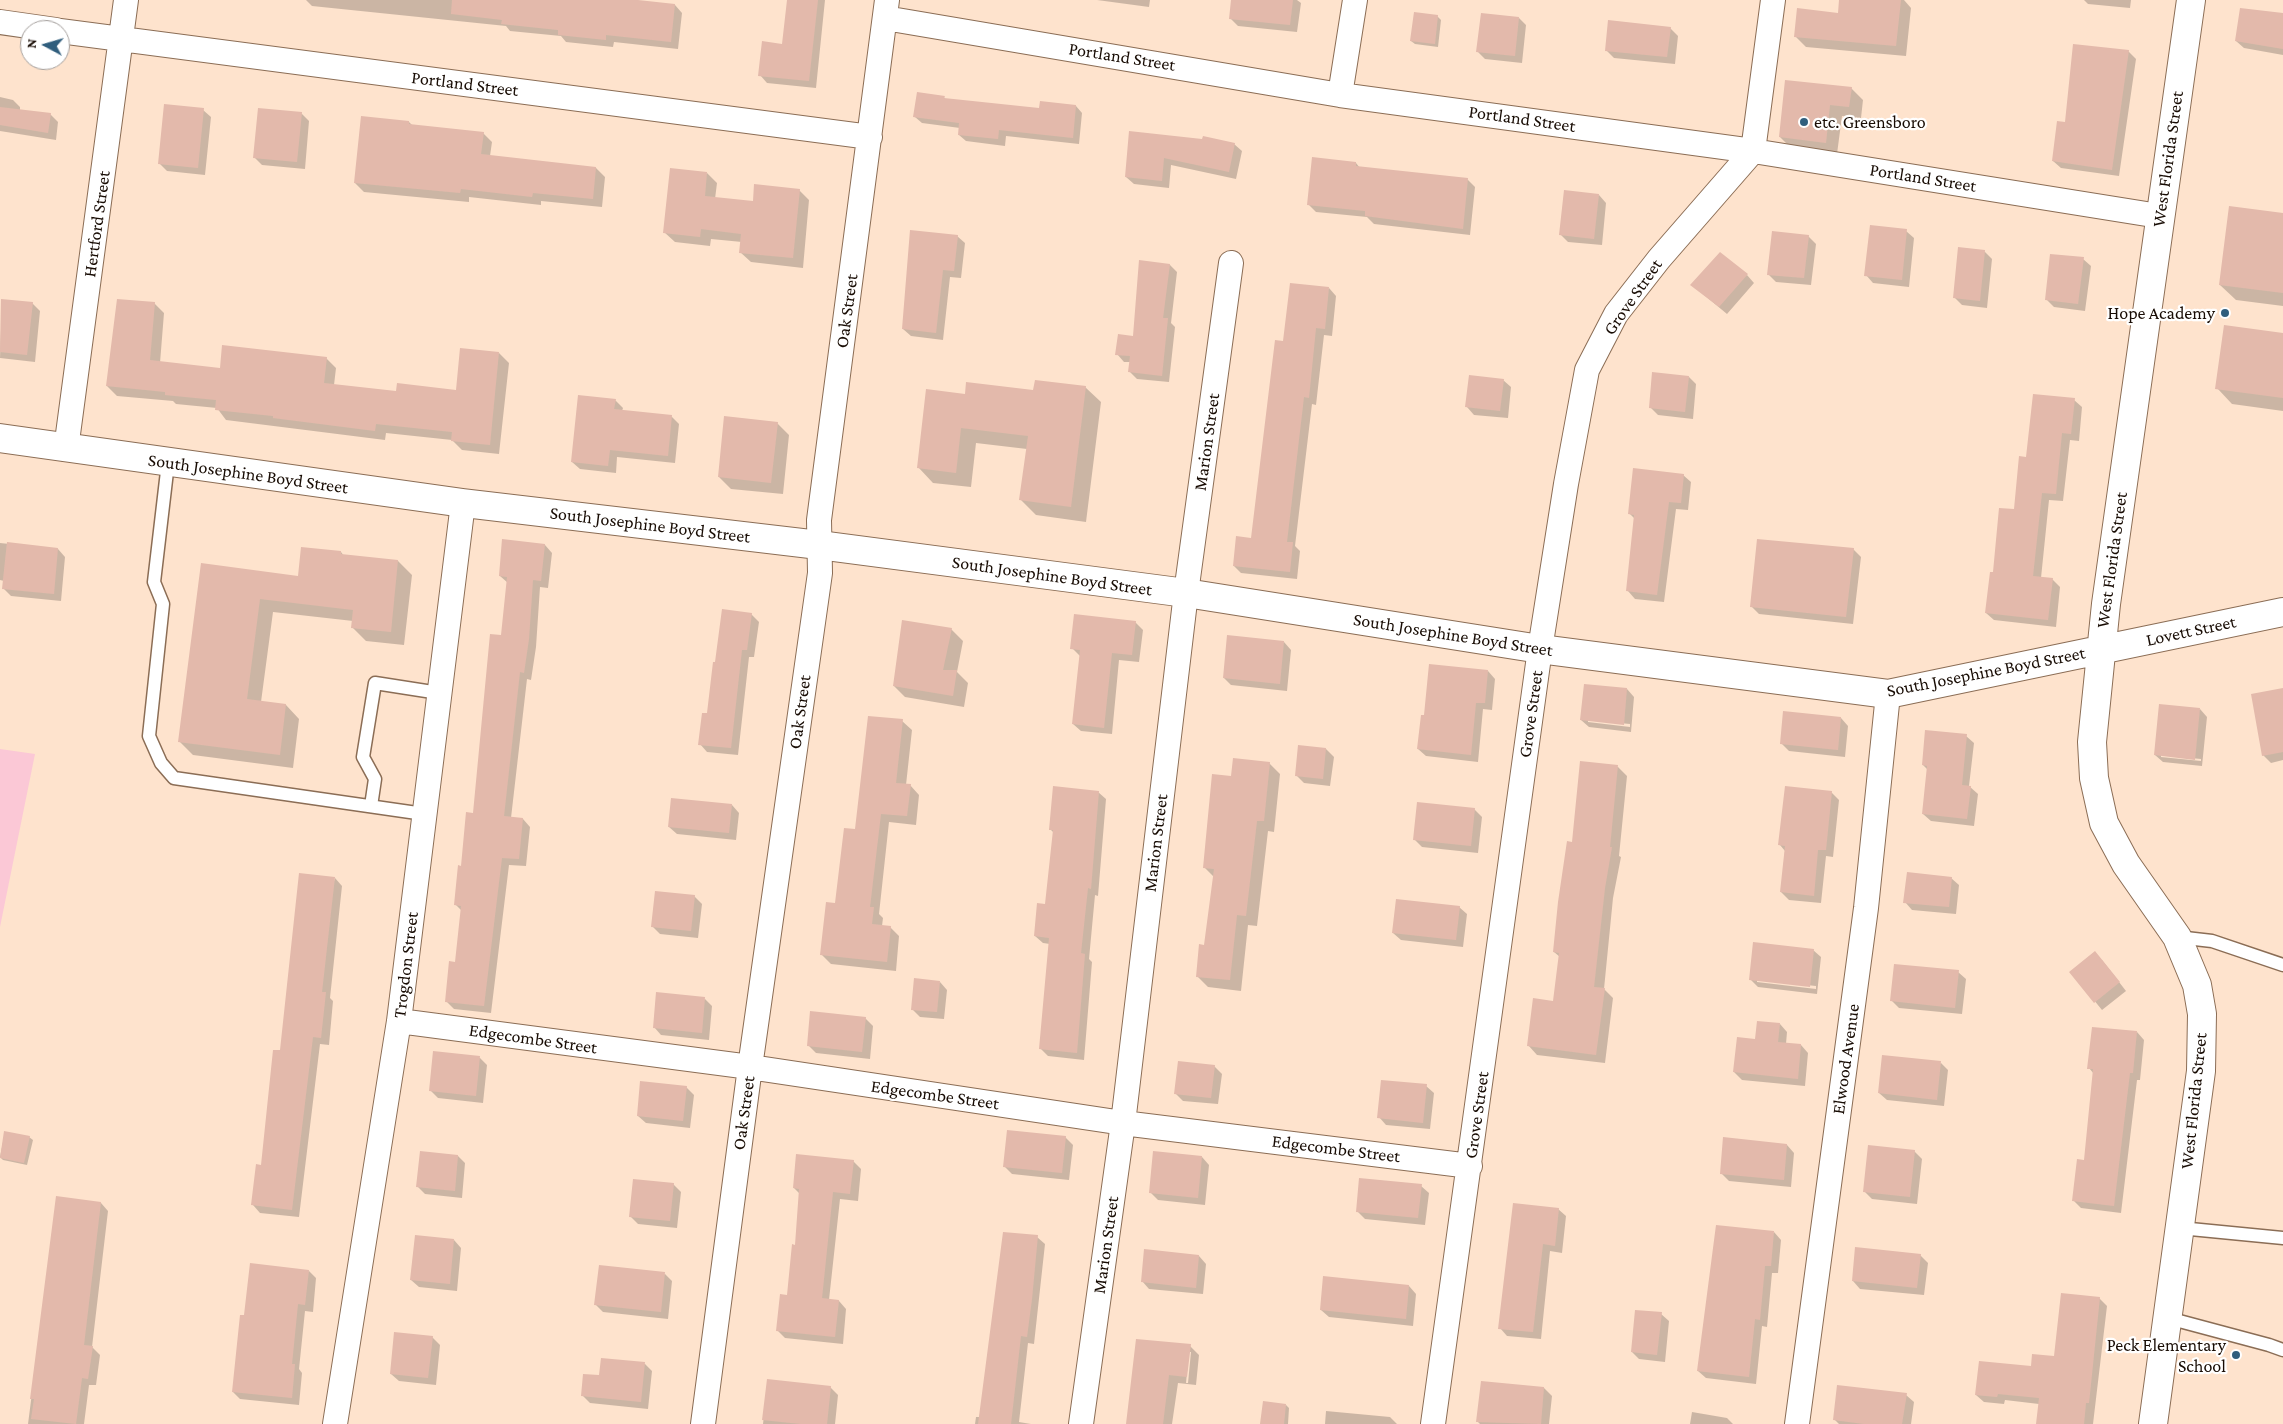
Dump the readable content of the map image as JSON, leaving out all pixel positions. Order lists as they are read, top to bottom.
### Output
{
  "streets": {
    "main road": ["West Florida Street", "South Josephine Boyd Street", "Lovett Street"],
    "street": [
      "Portland Street",
      "Hertford Street",
      "Grove Street",
      "Oak Street",
      "Marion Street",
      "Trogdon Street",
      "Edgecombe Street",
      "Elwood Avenue"
    ]
  },
  "crossings": [
    ["Portland Street", "West Florida Street"],
    ["Portland Street", "Hertford Street"],
    ["Portland Street", "Grove Street"],
    ["Portland Street", "Oak Street"],
    ["West Florida Street", "South Josephine Boyd Street"],
    ["West Florida Street", "Lovett Street"],
    ["Hertford Street", "South Josephine Boyd Street"],
    ["Grove Street", "South Josephine Boyd Street"],
    ["Grove Street", "Edgecombe Street"],
    ["Oak Street", "South Josephine Boyd Street"],
    ["Oak Street", "Edgecombe Street"],
    ["Marion Street", "South Josephine Boyd Street"],
    ["Marion Street", "Edgecombe Street"],
    ["South Josephine Boyd Street", "Lovett Street"],
    ["South Josephine Boyd Street", "Trogdon Street"],
    ["South Josephine Boyd Street", "Elwood Avenue"],
    ["Trogdon Street", "Edgecombe Street"]
  ],
  "places": ["etc. Greensboro", "Hope Academy", "Peck Elementary School"],
  "north": "left"
}
